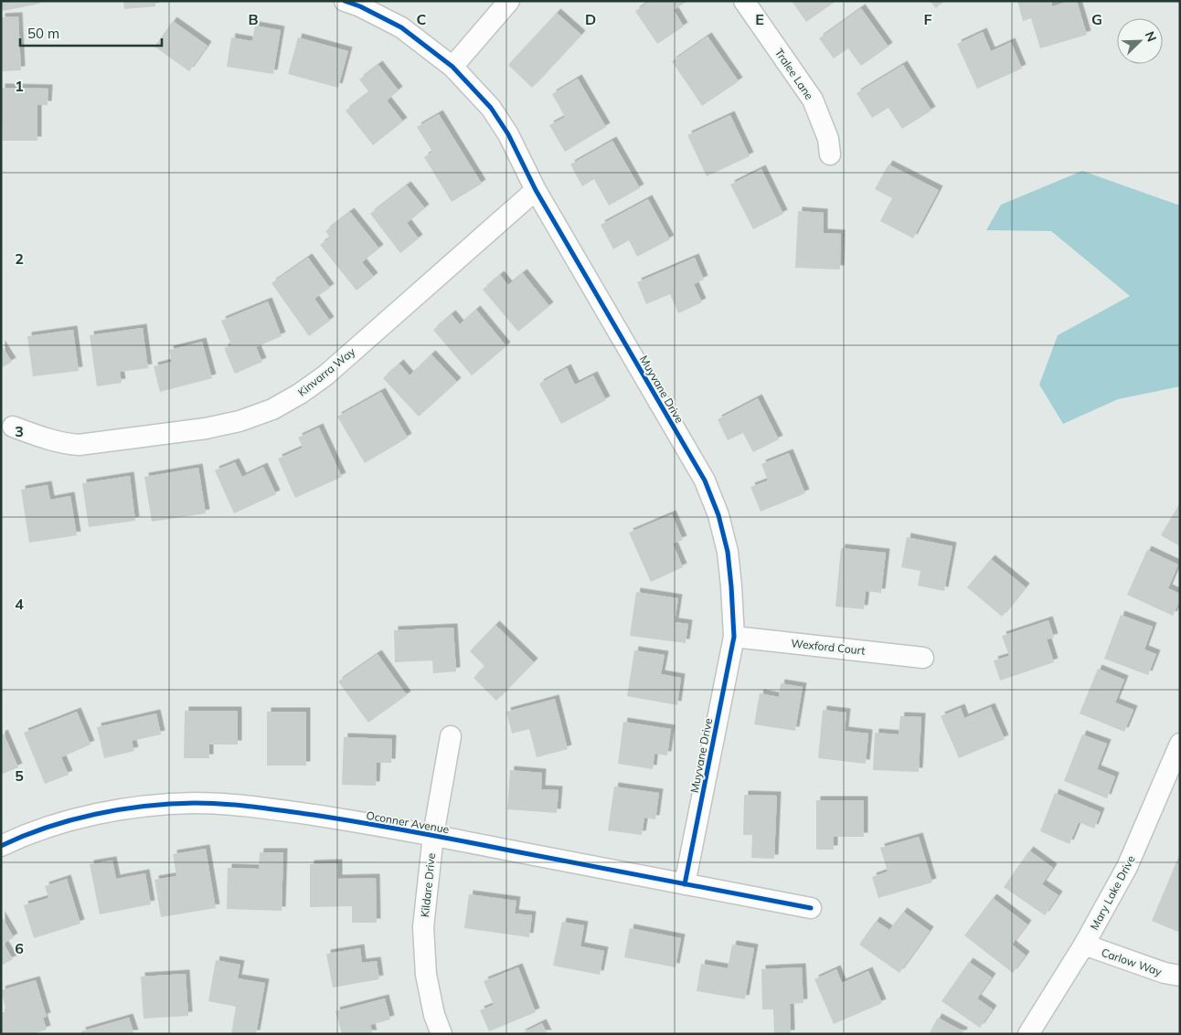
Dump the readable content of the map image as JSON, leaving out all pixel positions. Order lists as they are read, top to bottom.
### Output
{
  "streets": {
    "street": [
      "Tralee Lane",
      "Kinvarra Way",
      "Muyvane Drive",
      "Wexford Court",
      "Oconner Avenue",
      "Kildare Drive",
      "Mary Lake Drive",
      "Carlow Way"
    ]
  },
  "crossings": [
    ["Kinvarra Way", "Muyvane Drive"],
    ["Muyvane Drive", "Wexford Court"],
    ["Muyvane Drive", "Oconner Avenue"],
    ["Oconner Avenue", "Kildare Drive"],
    ["Mary Lake Drive", "Carlow Way"]
  ],
  "scale_bar": "50 m",
  "north": "top right",
  "grid": {
    "columns": [
      "B",
      "C",
      "D",
      "E",
      "F",
      "G"
    ],
    "rows": [
      "1",
      "2",
      "3",
      "4",
      "5",
      "6"
    ]
  }
}
